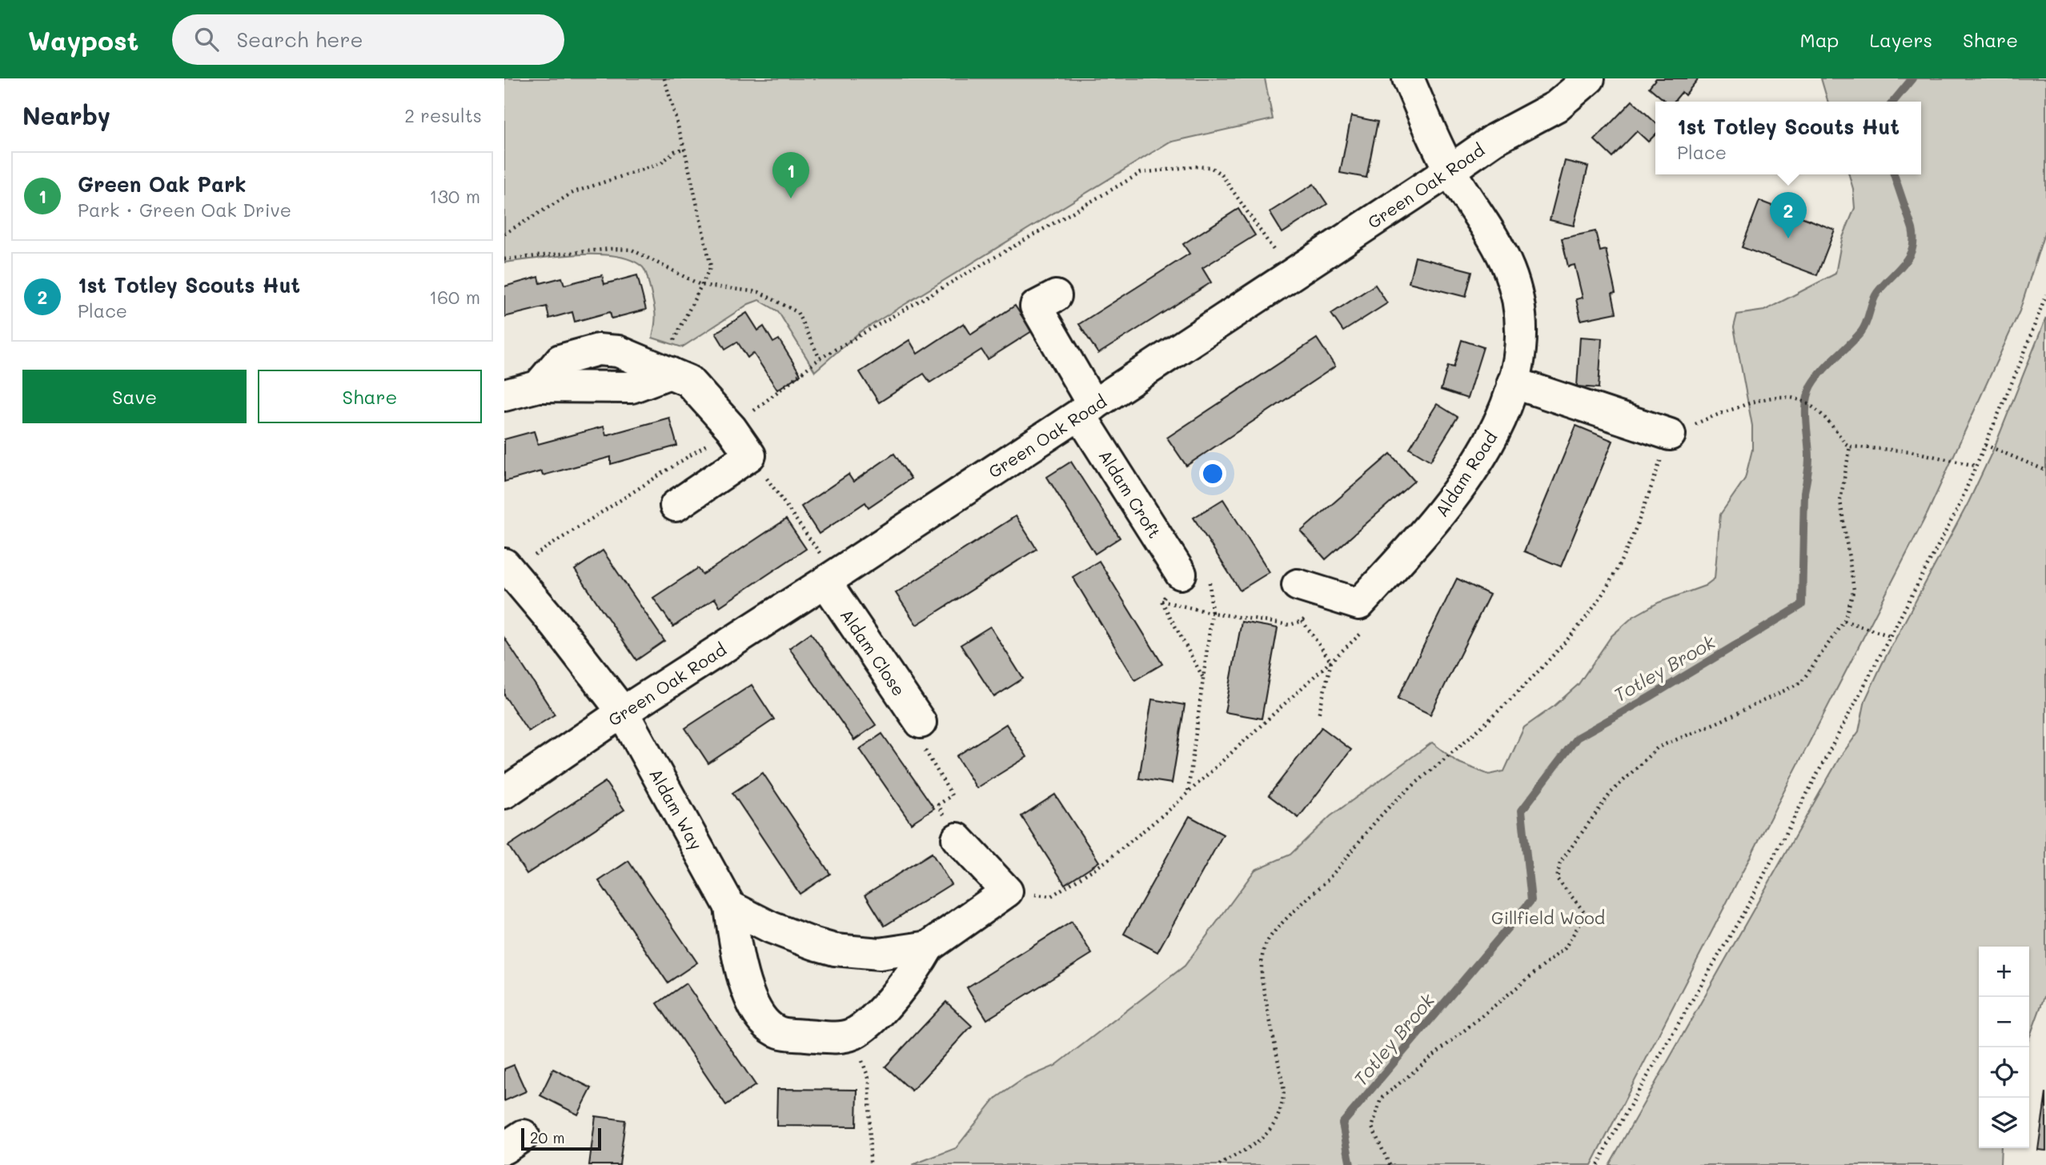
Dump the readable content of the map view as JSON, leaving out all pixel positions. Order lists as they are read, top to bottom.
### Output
{
  "streets": {
    "street": [
      "Green Oak Road",
      "Aldam Road",
      "Aldam Croft",
      "Aldam Close",
      "Aldam Way"
    ]
  },
  "crossings": [
    ["Green Oak Road", "Aldam Road"],
    ["Green Oak Road", "Aldam Croft"],
    ["Green Oak Road", "Aldam Close"],
    ["Green Oak Road", "Aldam Way"]
  ],
  "water": ["Totley Brook"],
  "parks": ["Gillfield Wood"],
  "scale_bar": "20 m",
  "page": {
    "header": "Waypost",
    "search": "Search here",
    "nav": ["Map", "Layers", "Share"],
    "heading": ["Nearby", "2 results"],
    "popup": ["1st Totley Scouts Hut", "Place"],
    "list": [
      {
        "mark": "1",
        "name": "Green Oak Park",
        "note": "Park · Green Oak Drive",
        "value": "130 m"
      },
      {
        "mark": "2",
        "name": "1st Totley Scouts Hut",
        "note": "Place",
        "value": "160 m"
      }
    ],
    "pins": ["1", "2"],
    "buttons": ["Save", "Share"],
    "map_buttons": ["+", "−"],
    "scale": "20 m"
  }
}
